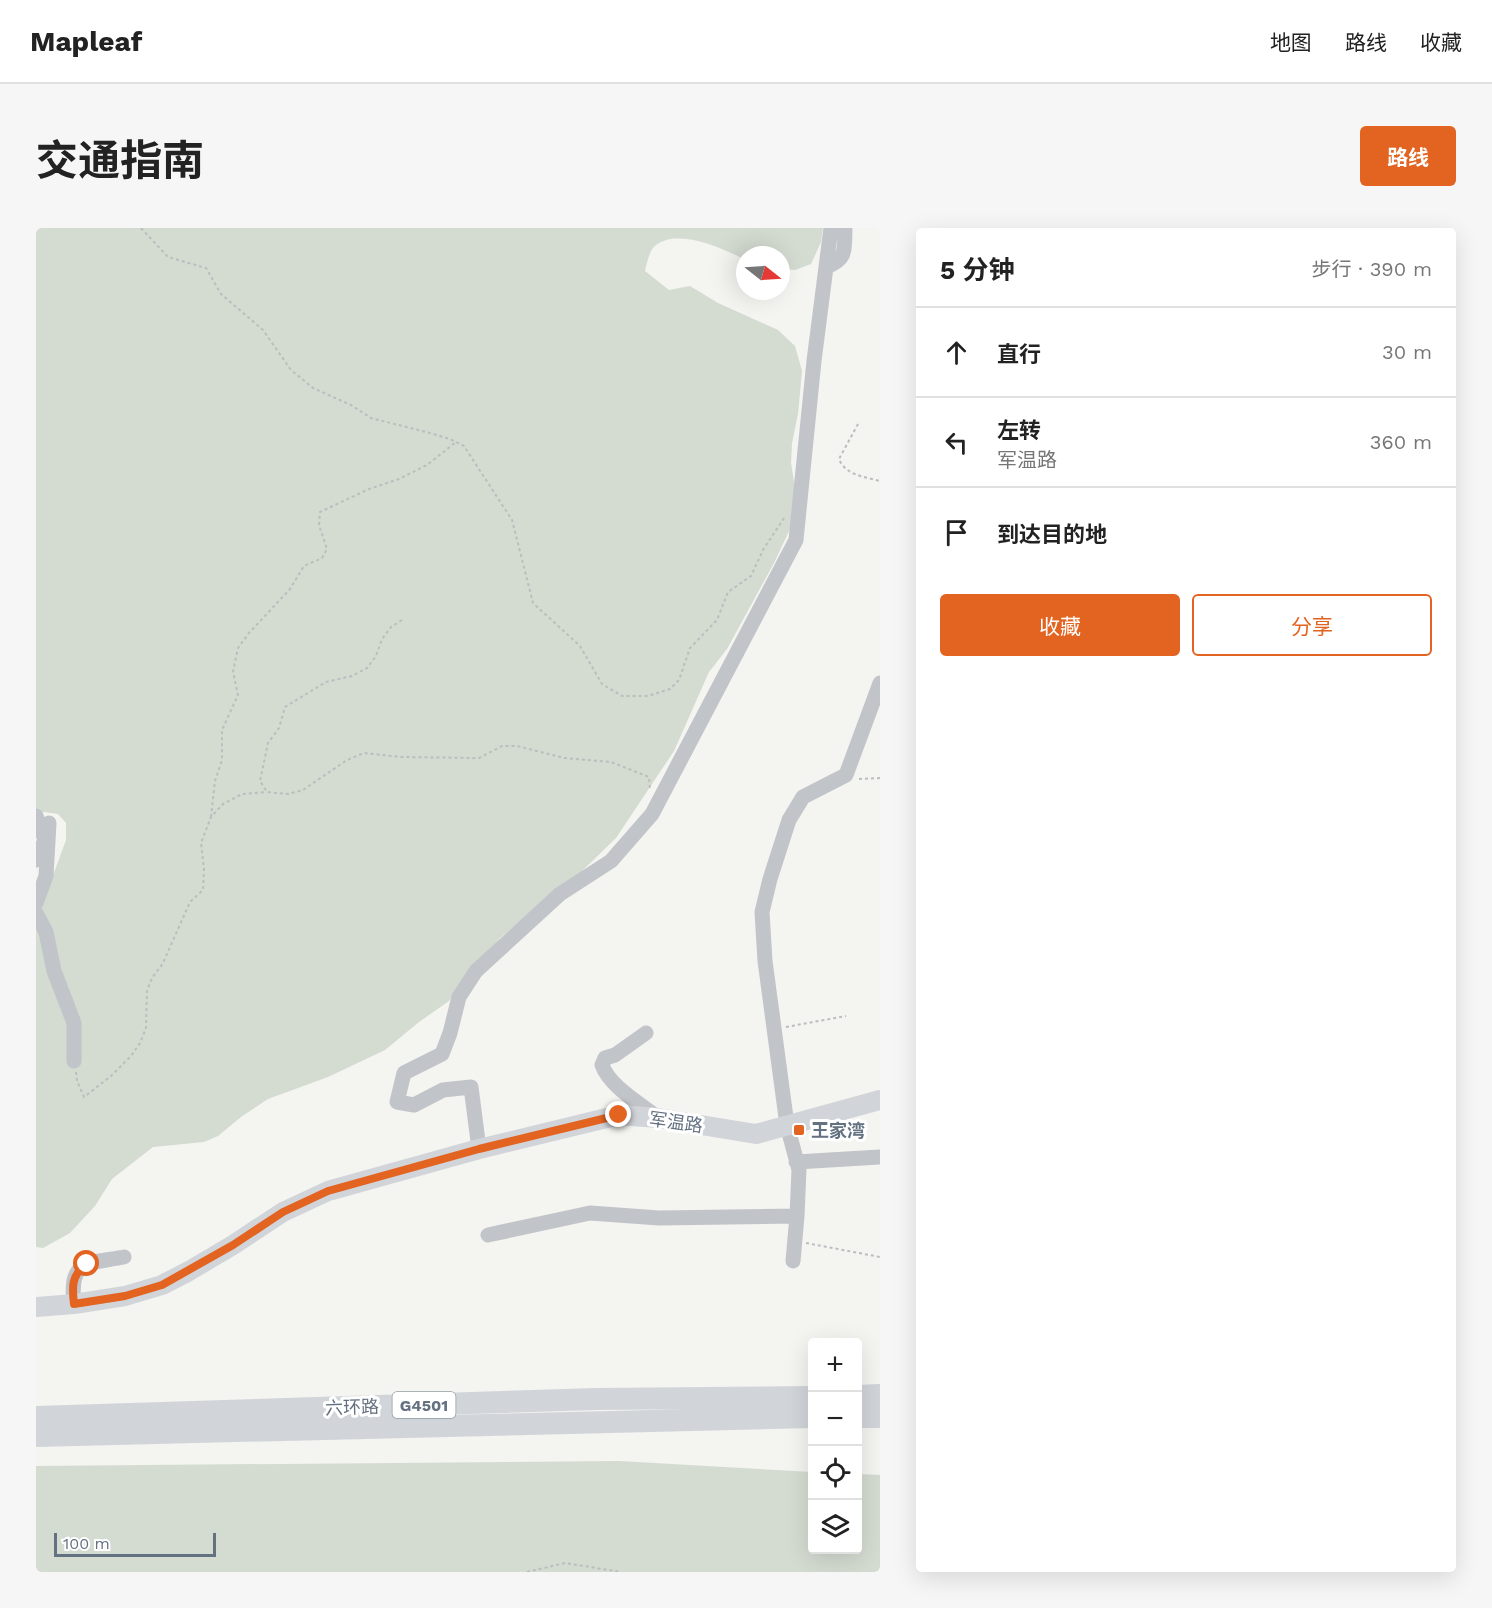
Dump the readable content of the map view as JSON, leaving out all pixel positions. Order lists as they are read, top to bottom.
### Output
{
  "streets": {
    "highway": ["G4501", "六环路"],
    "main road": ["军温路"]
  },
  "places": {
    "transit": ["王家湾"]
  },
  "scale_bar": "100 m",
  "north": "right",
  "page": {
    "header": "Mapleaf",
    "nav": ["地图", "路线", "收藏"],
    "title": "交通指南",
    "buttons": [
      "路线",
      ["收藏", "分享"]
    ],
    "heading": ["5 分钟", "步行 · 390 m"],
    "list": [
      ["直行", "30 m"],
      ["左转", "军温路", "360 m"],
      "到达目的地"
    ],
    "map_buttons": ["+", "−"],
    "scale": "100 m"
  }
}
